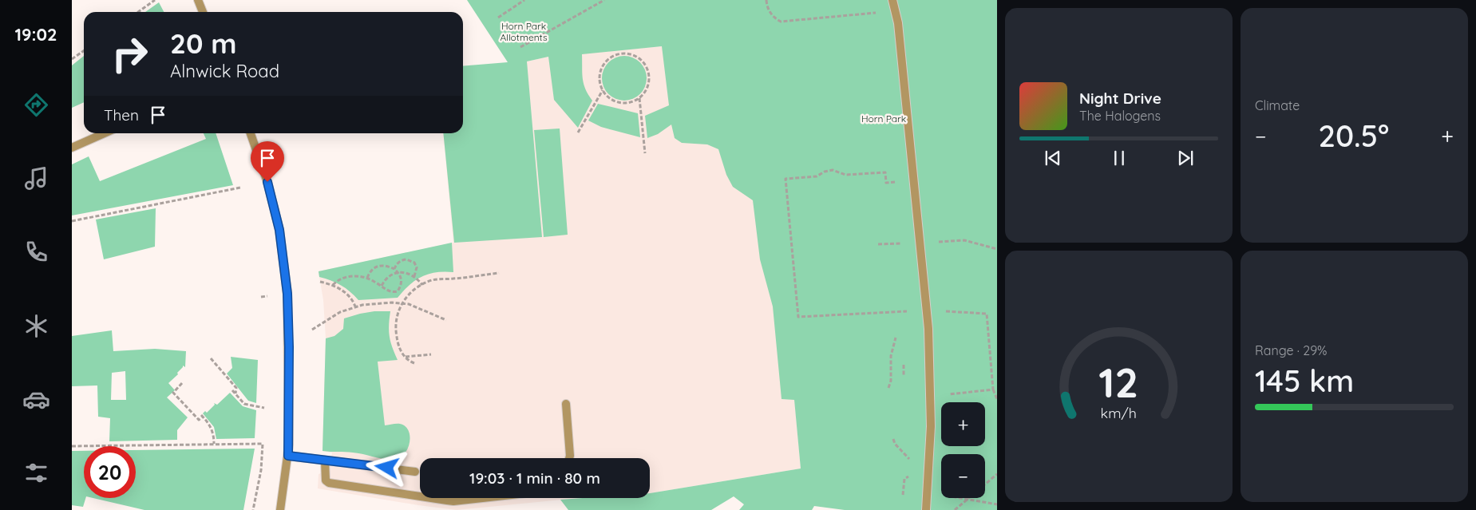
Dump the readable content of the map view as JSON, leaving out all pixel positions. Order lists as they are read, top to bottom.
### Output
{
  "parks": ["Horn Park Allotments", "Horn Park"],
  "page": {
    "tabs": "19:02",
    "tile": [
      "Climate",
      ["Range · 29%", "145 km"]
    ],
    "turn": ["20 m", "Alnwick Road"],
    "song": ["Night Drive", "The Halogens"],
    "then": "Then",
    "heat": ["−", "20.5°", "+"],
    "map_buttons": ["+", "−"],
    "limit": "20",
    "trip": "19:03 · 1 min · 80 m",
    "gauge": ["12", "km/h"]
  }
}
